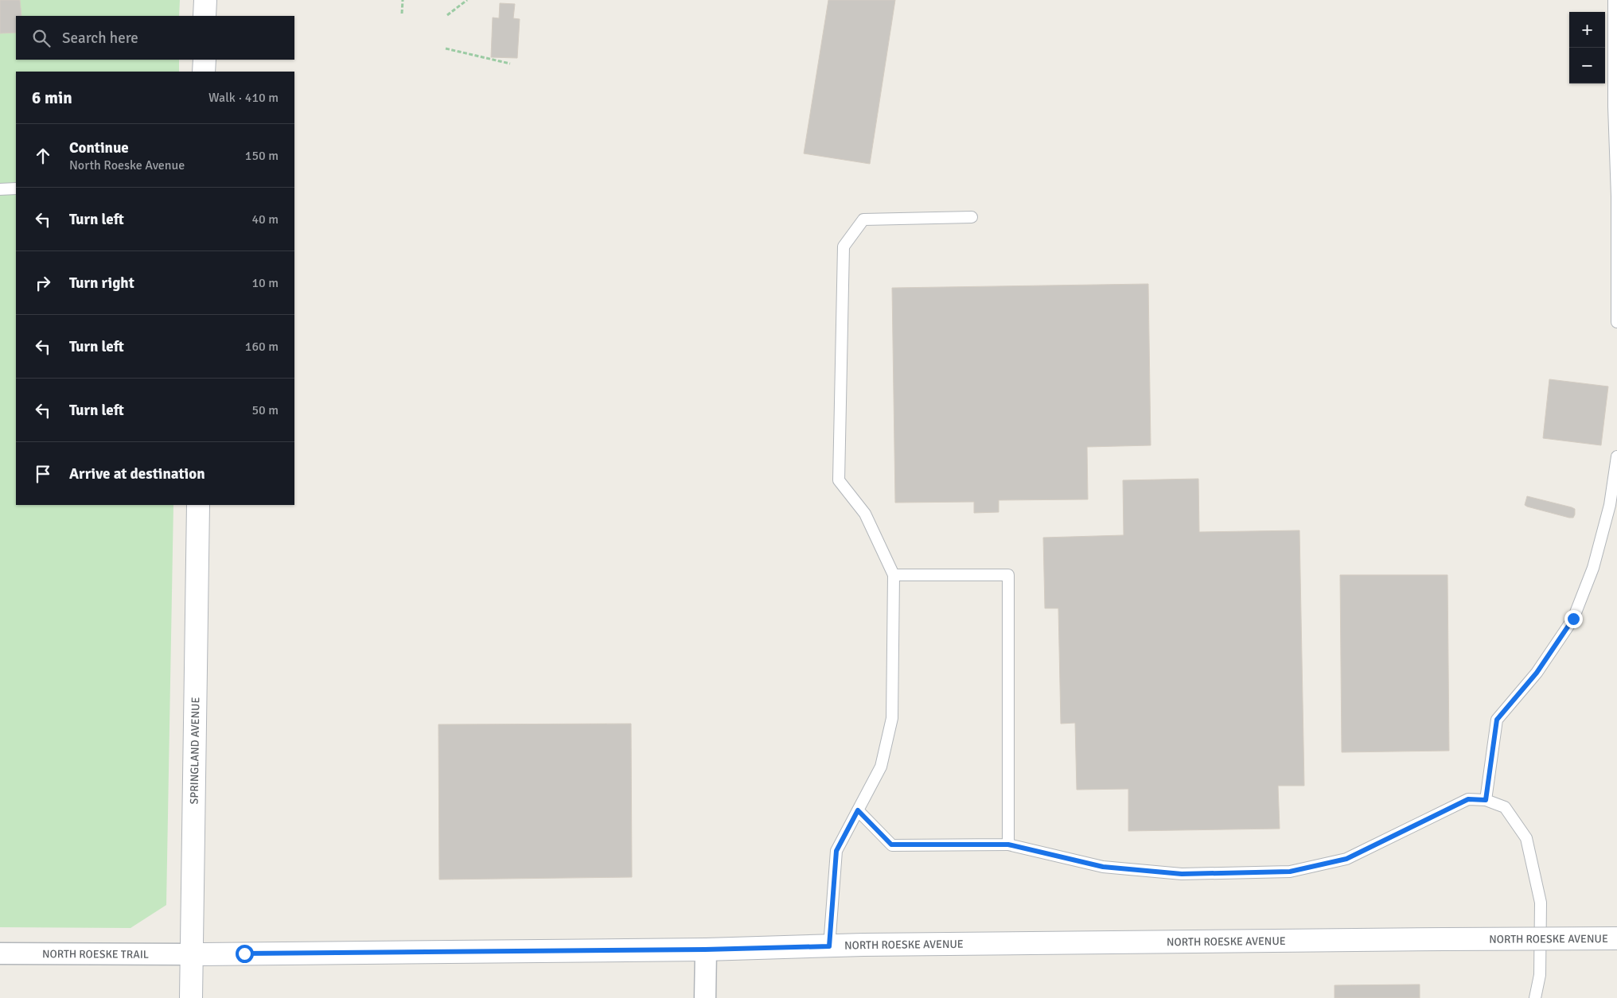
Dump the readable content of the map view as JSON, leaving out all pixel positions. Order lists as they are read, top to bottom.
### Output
{
  "streets": {
    "street": ["SPRINGLAND AVENUE", "NORTH ROESKE AVENUE", "NORTH ROESKE TRAIL"]
  },
  "crossings": [
    ["SPRINGLAND AVENUE", "NORTH ROESKE AVENUE"],
    ["SPRINGLAND AVENUE", "NORTH ROESKE TRAIL"],
    ["NORTH ROESKE AVENUE", "NORTH ROESKE TRAIL"]
  ],
  "page": {
    "map_buttons": ["+", "−"],
    "search": "Search here",
    "heading": ["6 min", "Walk · 410 m"],
    "list": [
      ["Continue", "North Roeske Avenue", "150 m"],
      ["Turn left", "40 m"],
      ["Turn right", "10 m"],
      ["Turn left", "160 m"],
      ["Turn left", "50 m"],
      "Arrive at destination"
    ]
  }
}
